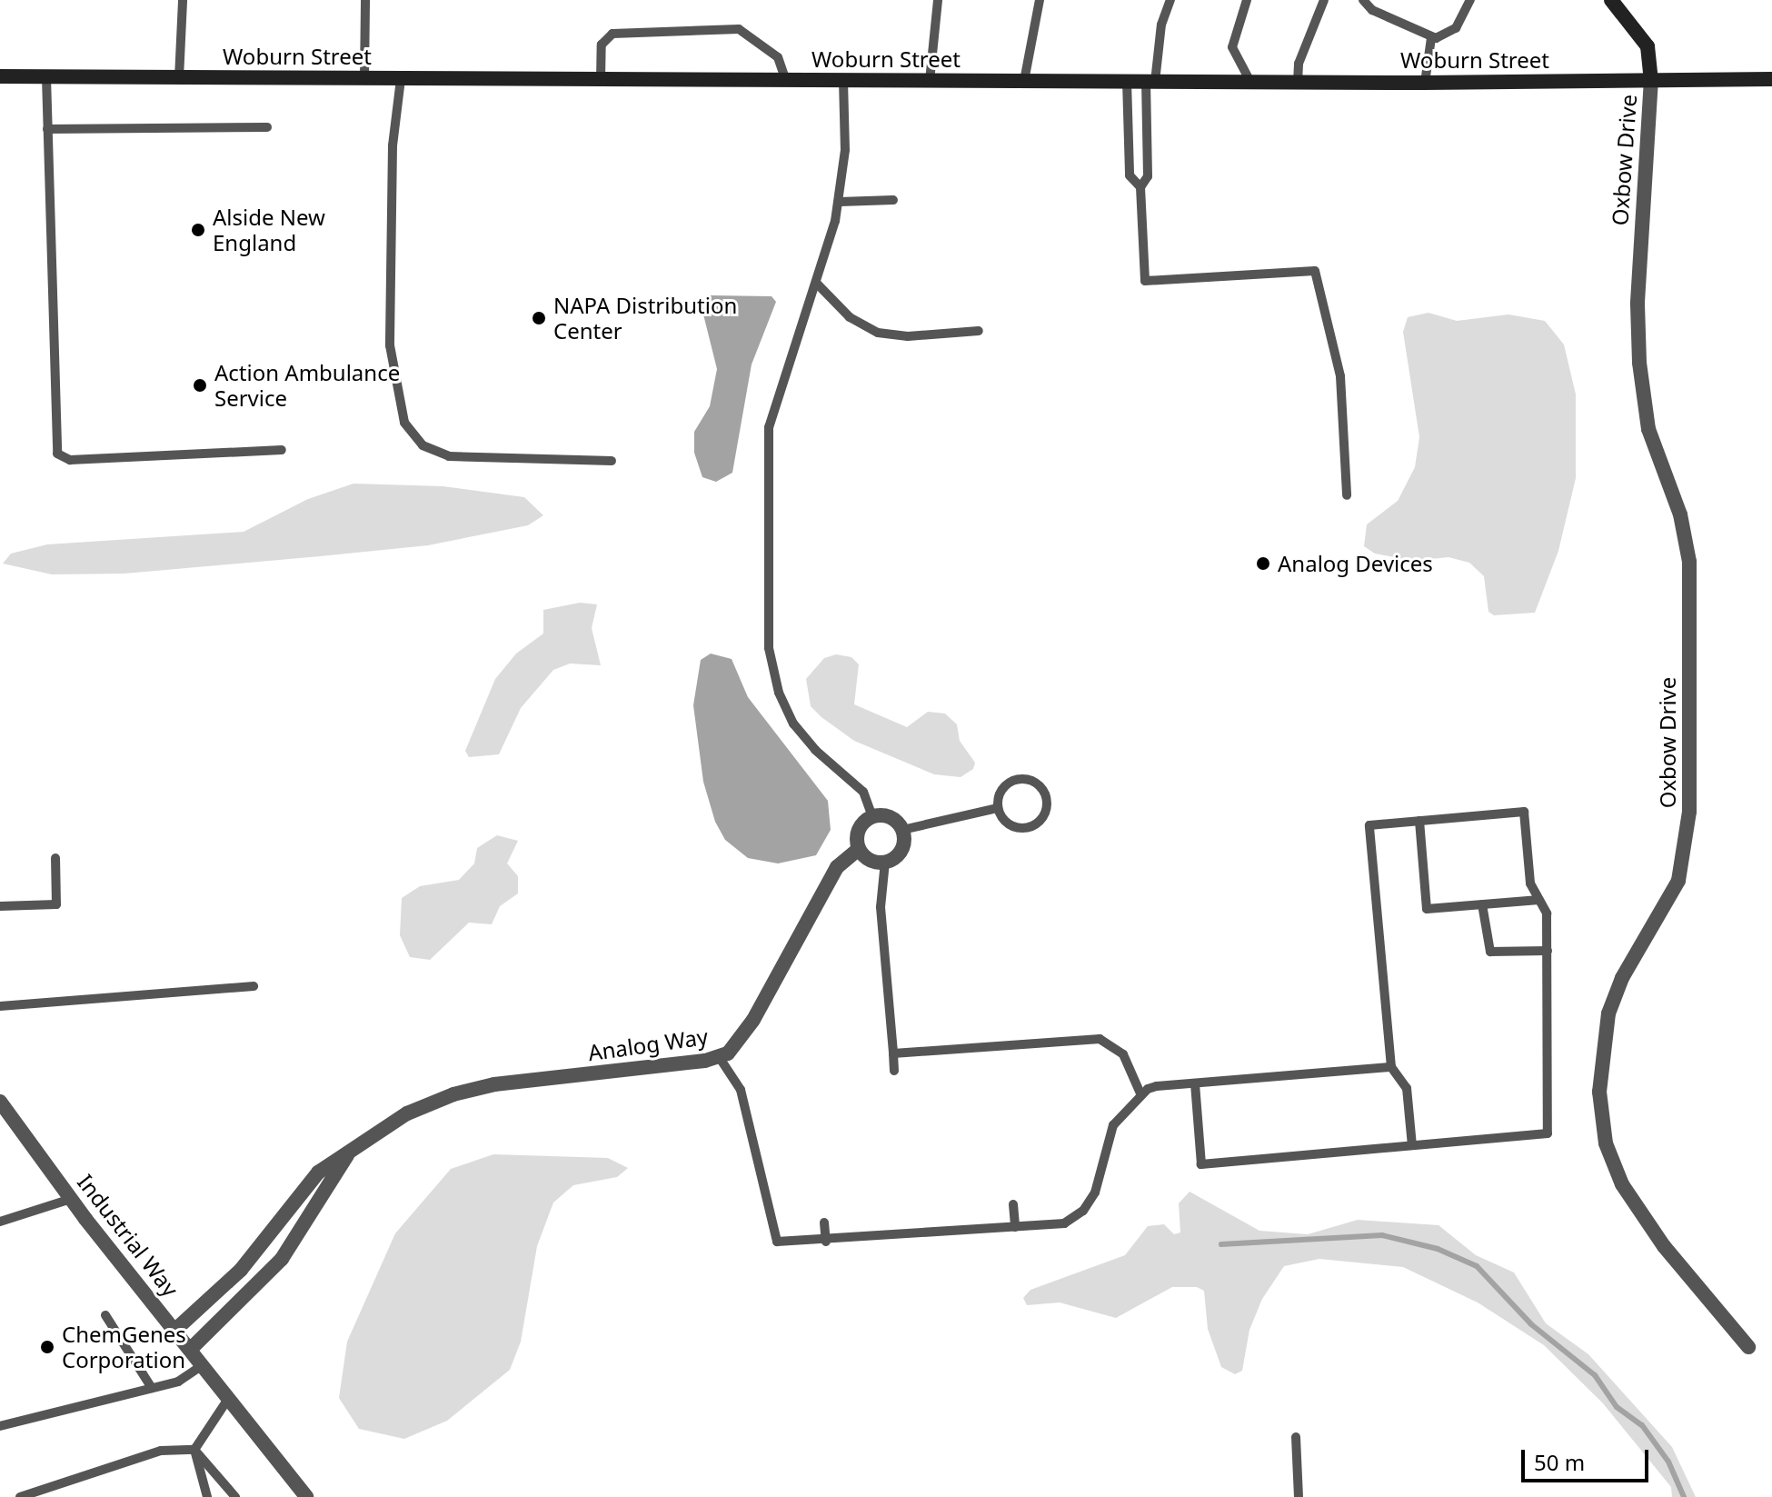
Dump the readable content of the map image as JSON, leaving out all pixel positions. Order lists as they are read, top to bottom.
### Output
{
  "streets": {
    "street": [
      "Woburn Street",
      "Oxbow Drive",
      "Analog Way",
      "Industrial Way"
    ]
  },
  "crossings": [
    ["Woburn Street", "Oxbow Drive"],
    ["Analog Way", "Industrial Way"]
  ],
  "places": [
    "Alside New England",
    "NAPA Distribution Center",
    "Action Ambulance Service",
    "Analog Devices",
    "ChemGenes Corporation"
  ],
  "scale_bar": "50 m"
}
